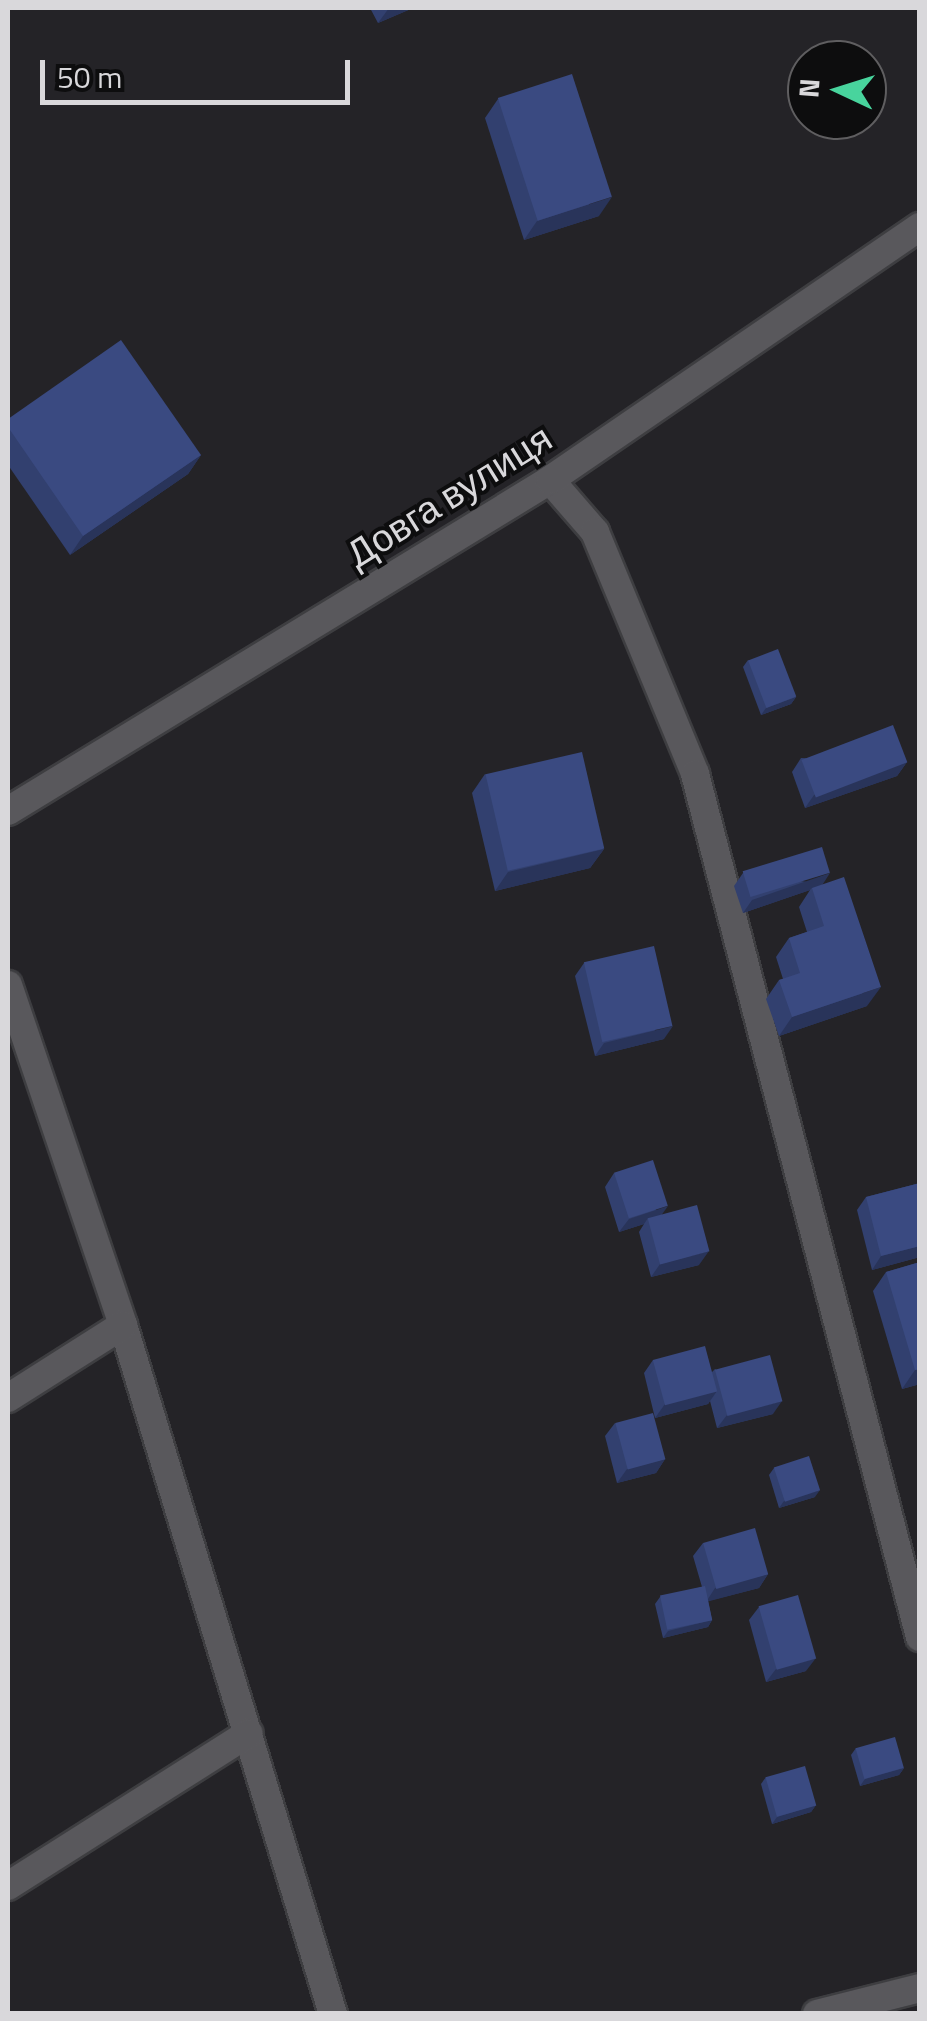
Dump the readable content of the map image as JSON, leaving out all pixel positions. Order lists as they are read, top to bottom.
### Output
{
  "streets": {
    "street": ["Довга вулиця"]
  },
  "scale_bar": "50 m",
  "north": "left"
}
